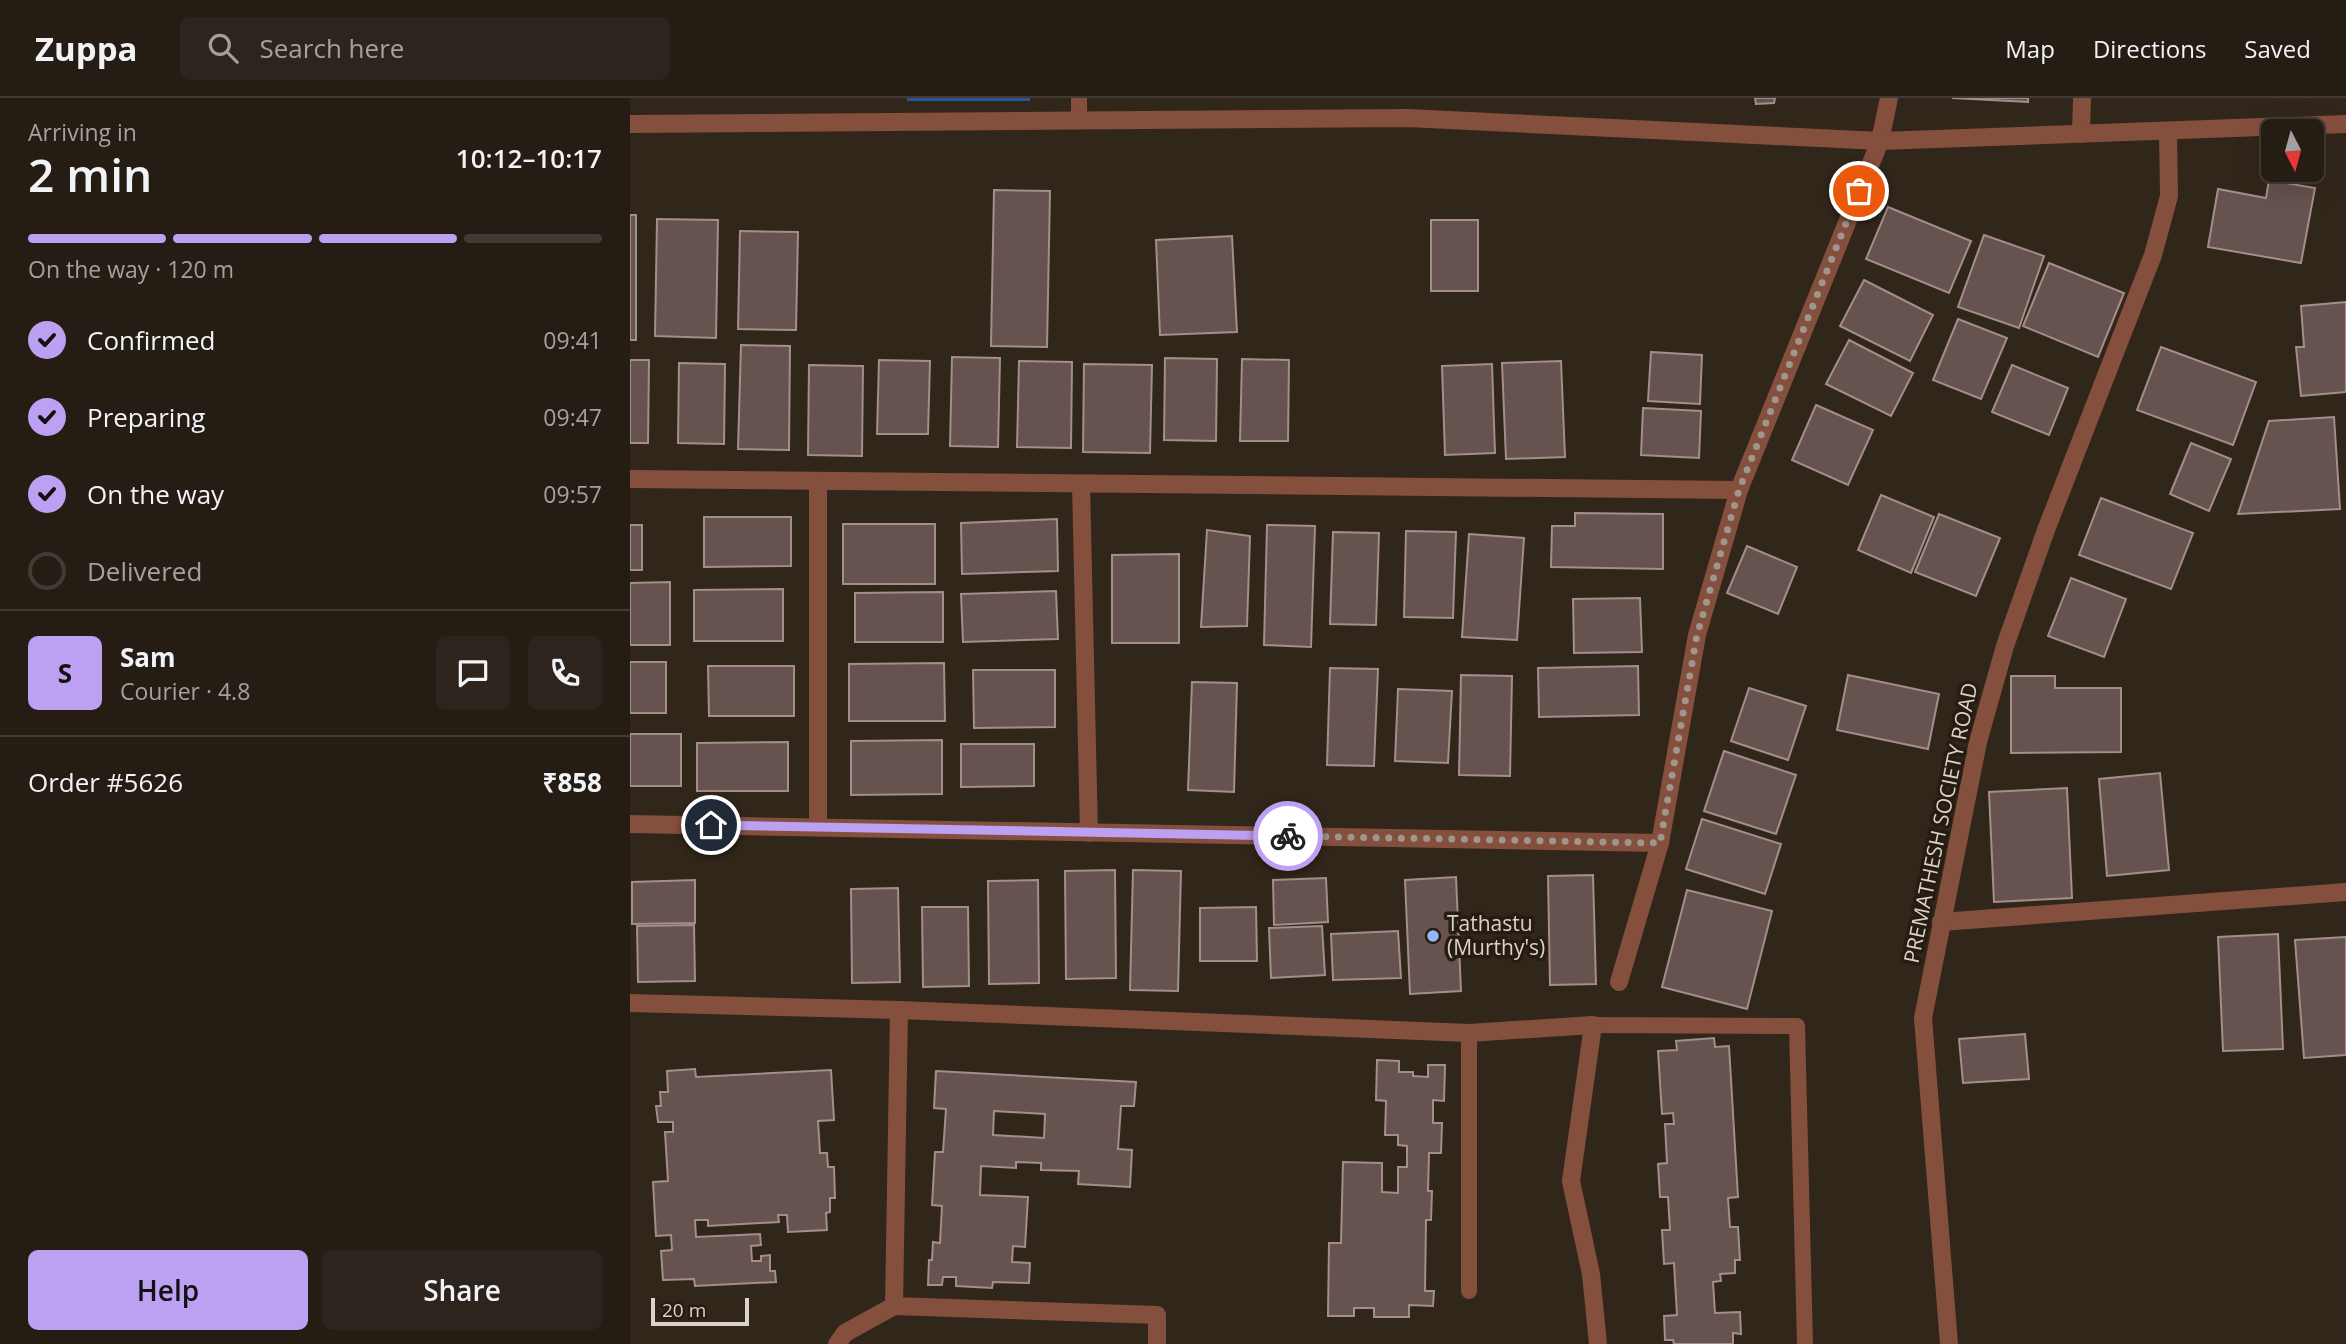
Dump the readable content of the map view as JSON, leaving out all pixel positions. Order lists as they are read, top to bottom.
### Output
{
  "streets": {
    "street": ["PREMATHESH SOCIETY ROAD"]
  },
  "places": ["Tathastu (Murthy's)"],
  "scale_bar": "20 m",
  "north": "bottom",
  "page": {
    "header": "Zuppa",
    "search": "Search here",
    "nav": ["Map", "Directions", "Saved"],
    "heading": ["2 min", "Arriving in", "10:12–10:17"],
    "panel": [
      "Sam",
      "Courier · 4.8",
      "Order #5626",
      "₹858"
    ],
    "bar": "On the way · 120 m",
    "list": [
      ["Confirmed", "09:41"],
      ["Preparing", "09:47"],
      ["On the way", "09:57"],
      "Delivered"
    ],
    "round": "S",
    "buttons": ["Help", "Share"],
    "scale": "20 m"
  }
}
